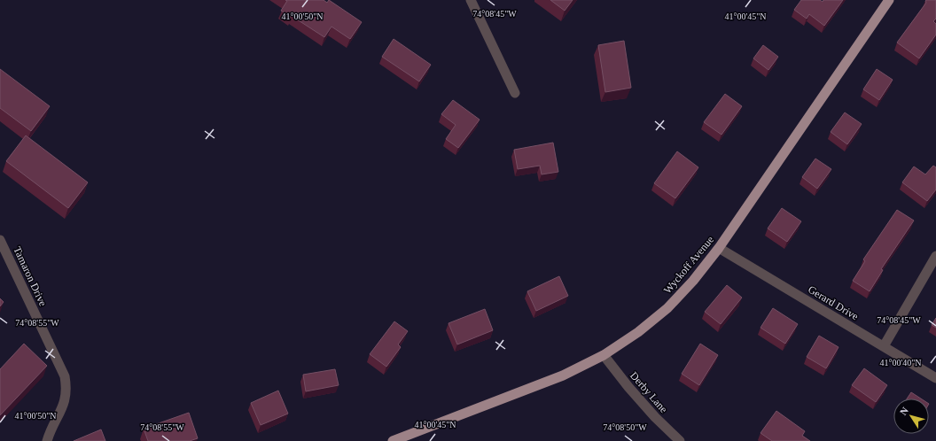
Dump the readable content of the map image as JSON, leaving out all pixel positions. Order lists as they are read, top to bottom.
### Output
{
  "streets": {
    "main road": ["Wyckoff Avenue"],
    "street": ["Tamaron Drive", "Gerard Drive", "Derby Lane"]
  },
  "crossings": [
    ["Wyckoff Avenue", "Gerard Drive"],
    ["Wyckoff Avenue", "Derby Lane"]
  ],
  "north": "top left",
  "coordinates": [
    "74°08'45\"W",
    "41°00'50\"N",
    "41°00'45\"N",
    "74°08'55\"W",
    "41°00'40\"N",
    "74°08'50\"W"
  ]
}
